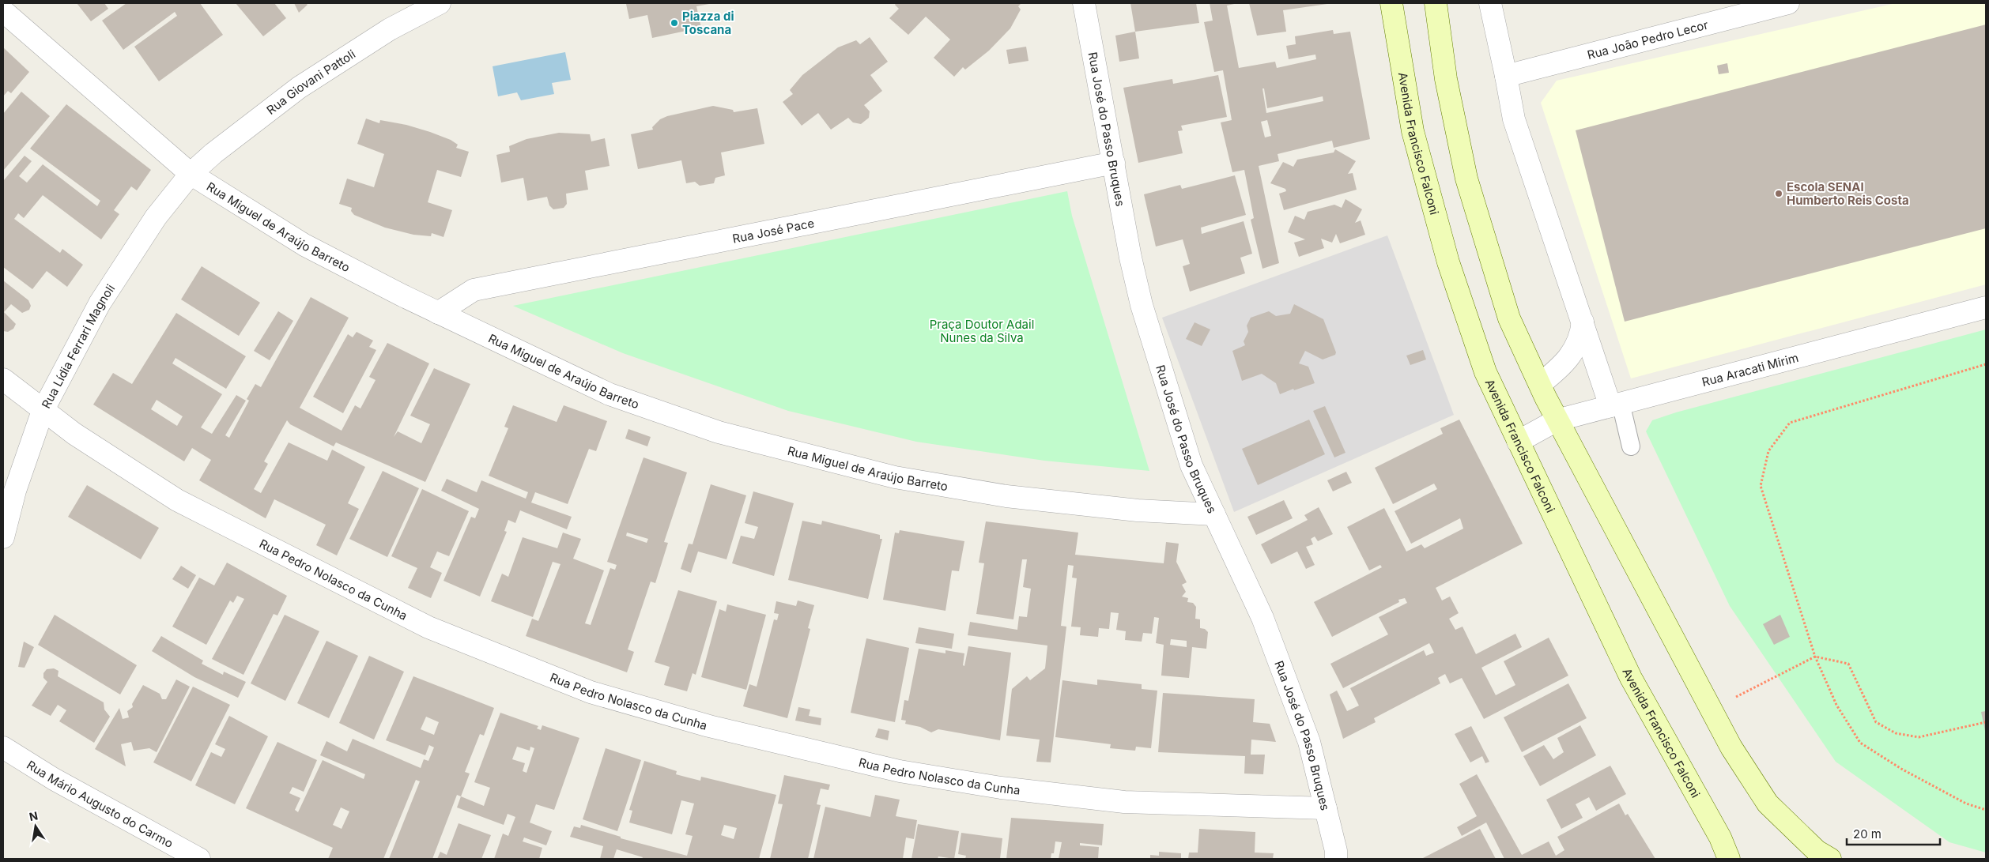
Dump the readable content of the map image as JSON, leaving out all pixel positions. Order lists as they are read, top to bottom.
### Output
{
  "streets": {
    "main road": ["Avenida Francisco Falconi"],
    "street": [
      "Rua João Pedro Lecor",
      "Rua Giovani Pattoli",
      "Rua José do Passo Bruques",
      "Rua Miguel de Araújo Barreto",
      "Rua José Pace",
      "Rua Lídia Ferrari Magnoli",
      "Rua Aracati Mirim",
      "Rua Pedro Nolasco da Cunha",
      "Rua Mário Augusto do Carmo"
    ]
  },
  "crossings": [
    ["Rua Giovani Pattoli", "Rua Miguel de Araújo Barreto"],
    ["Rua Giovani Pattoli", "Rua Lídia Ferrari Magnoli"],
    ["Rua José do Passo Bruques", "Rua Miguel de Araújo Barreto"],
    ["Rua José do Passo Bruques", "Rua José Pace"],
    ["Rua José do Passo Bruques", "Rua Pedro Nolasco da Cunha"],
    ["Avenida Francisco Falconi", "Rua Aracati Mirim"],
    ["Rua Miguel de Araújo Barreto", "Rua José Pace"],
    ["Rua Miguel de Araújo Barreto", "Rua Lídia Ferrari Magnoli"],
    ["Rua Lídia Ferrari Magnoli", "Rua Pedro Nolasco da Cunha"]
  ],
  "parks": ["Praça Doutor Adail Nunes da Silva"],
  "places": ["Piazza di Toscana", "Escola SENAI Humberto Reis Costa"],
  "scale_bar": "20 m",
  "north": "top"
}
